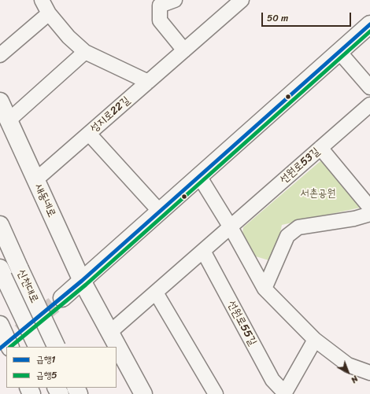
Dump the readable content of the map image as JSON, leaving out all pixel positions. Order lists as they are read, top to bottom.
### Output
{
  "streets": {
    "main road": ["새동네로", "신천대로"],
    "street": ["성지로22길", "선원로53길", "선원로55길"]
  },
  "crossings": [
    ["성지로22길", "새동네로"],
    ["선원로53길", "새동네로"],
    ["선원로53길", "선원로55길"]
  ],
  "parks": ["서촌공원"],
  "lines": ["transit line 급행1", "transit line 급행5"],
  "legend": ["급행1", "급행5"],
  "scale_bar": "50 m",
  "north": "bottom right"
}
